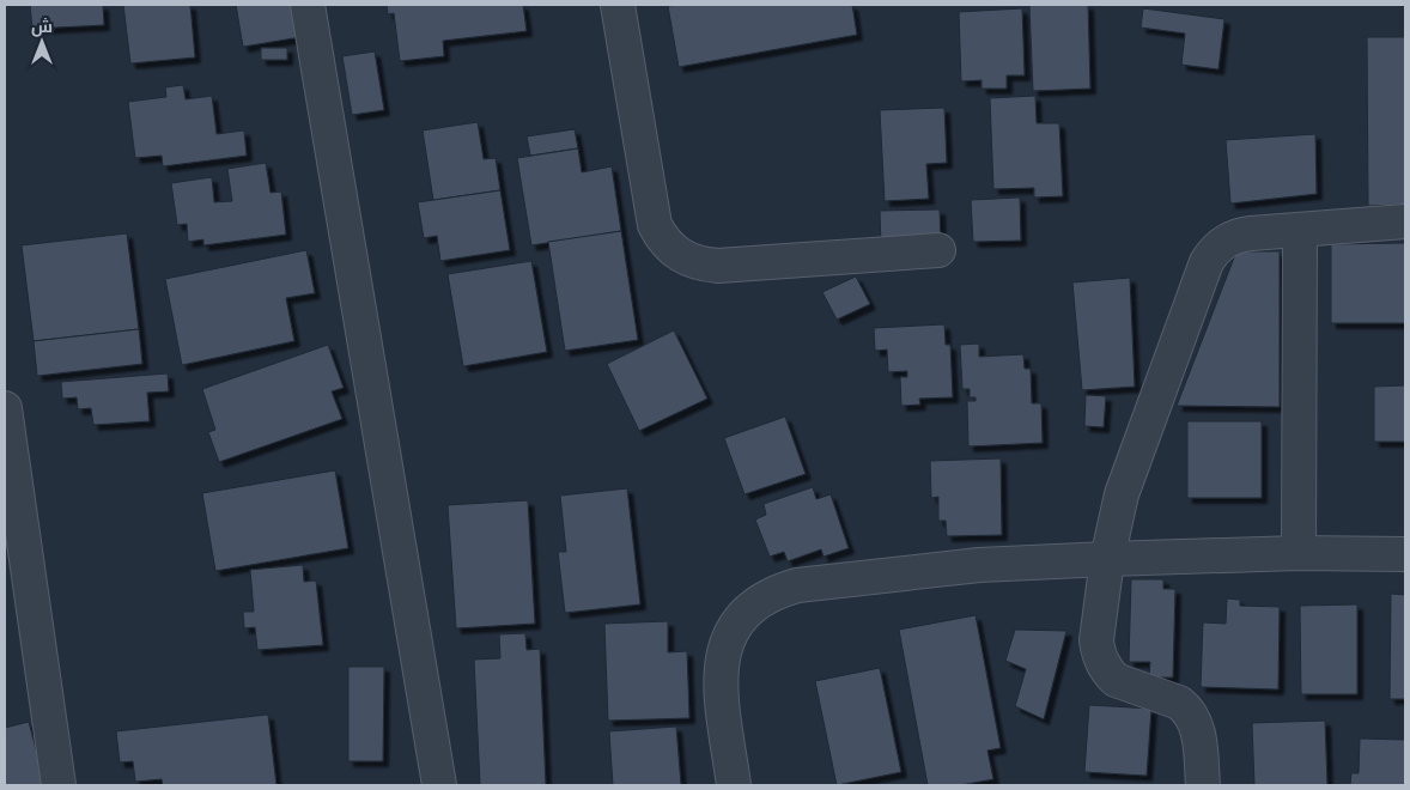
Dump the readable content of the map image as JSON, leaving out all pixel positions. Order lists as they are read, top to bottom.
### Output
{
  "north": "top"
}
